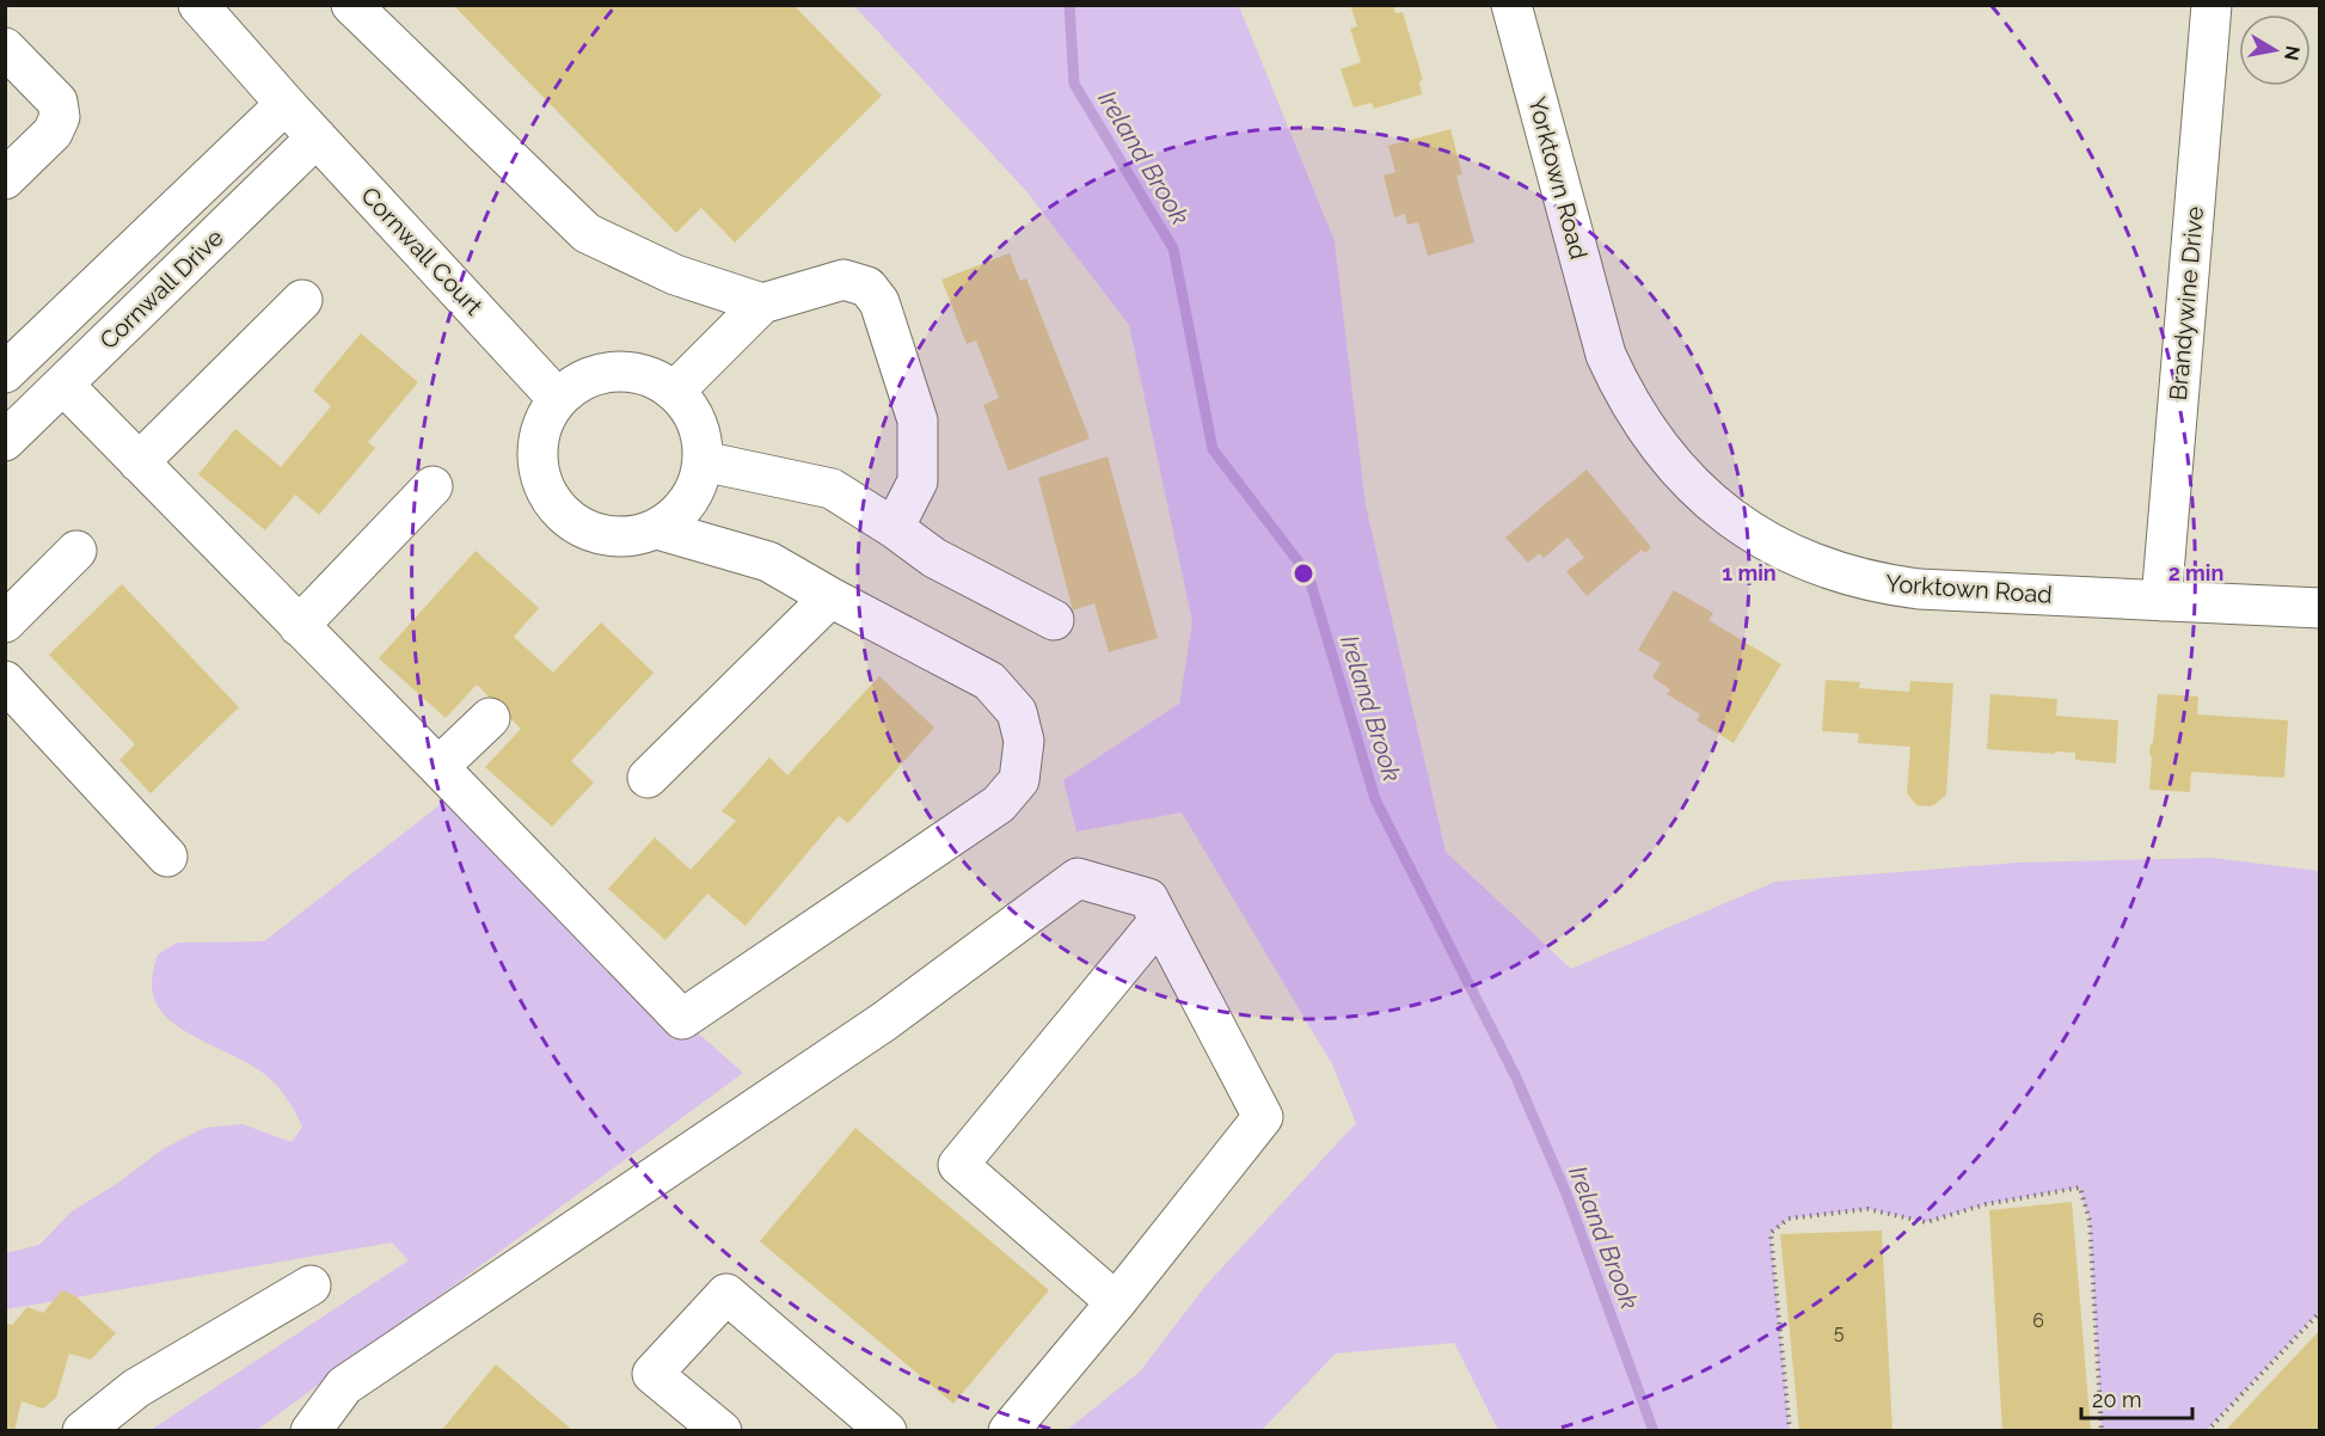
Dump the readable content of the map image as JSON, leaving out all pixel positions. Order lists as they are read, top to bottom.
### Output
{
  "streets": {
    "street": [
      "Yorktown Road",
      "Cornwall Court",
      "Cornwall Drive",
      "Brandywine Drive"
    ]
  },
  "crossings": [
    ["Yorktown Road", "Brandywine Drive"],
    ["Cornwall Court", "Cornwall Drive"]
  ],
  "water": ["Ireland Brook"],
  "house_numbers": ["6", "5"],
  "scale_bar": "20 m",
  "north": "right",
  "rings": ["1 min", "2 min"]
}
